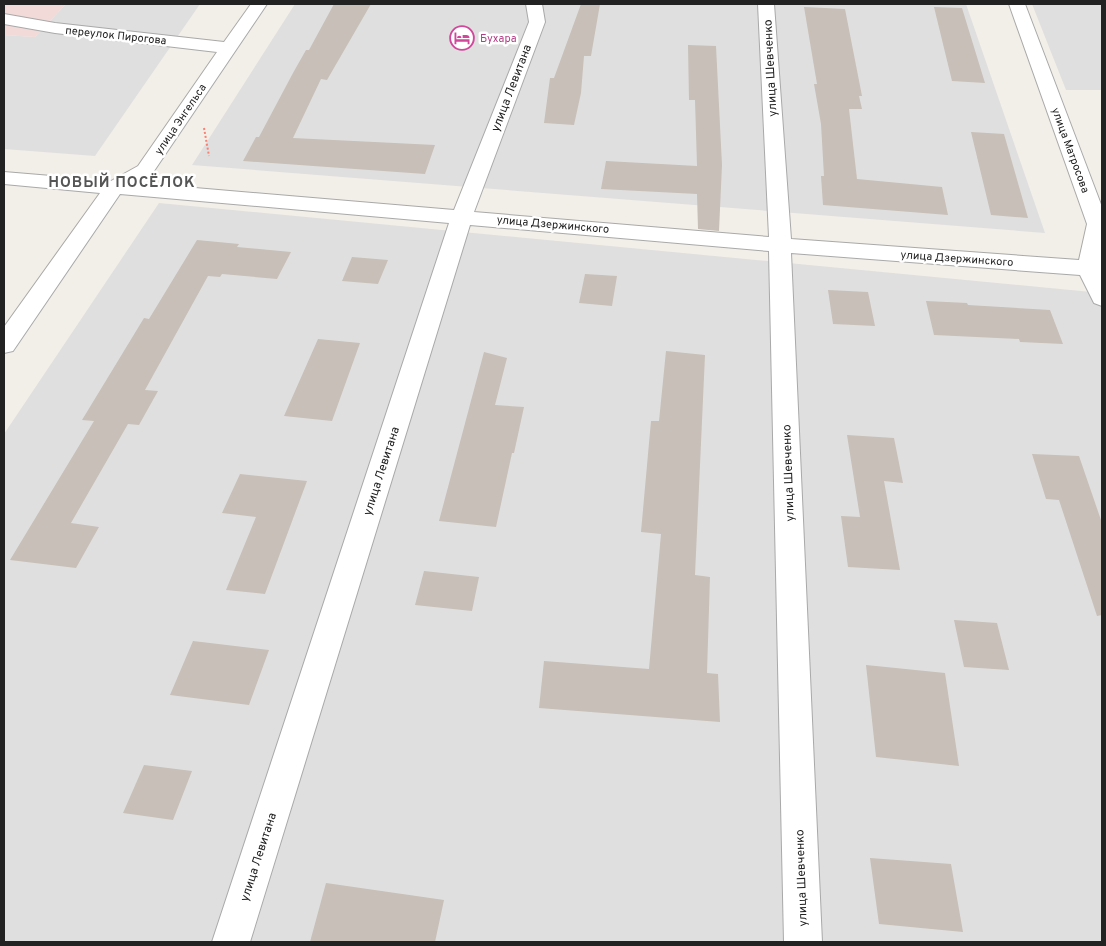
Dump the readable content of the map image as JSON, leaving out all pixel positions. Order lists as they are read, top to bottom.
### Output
{
  "streets": {
    "street": [
      "переулок Пирогова",
      "улица Шевченко",
      "улица Левитана",
      "улица Энгельса",
      "улица Матросова",
      "улица Дзержинского"
    ]
  },
  "crossings": [
    ["переулок Пирогова", "улица Энгельса"],
    ["улица Шевченко", "улица Дзержинского"],
    ["улица Левитана", "улица Дзержинского"],
    ["улица Энгельса", "улица Дзержинского"],
    ["улица Матросова", "улица Дзержинского"]
  ],
  "districts": ["НОВЫЙ ПОСЁЛОК"],
  "places": {
    "hotel": ["Бухара"]
  }
}
